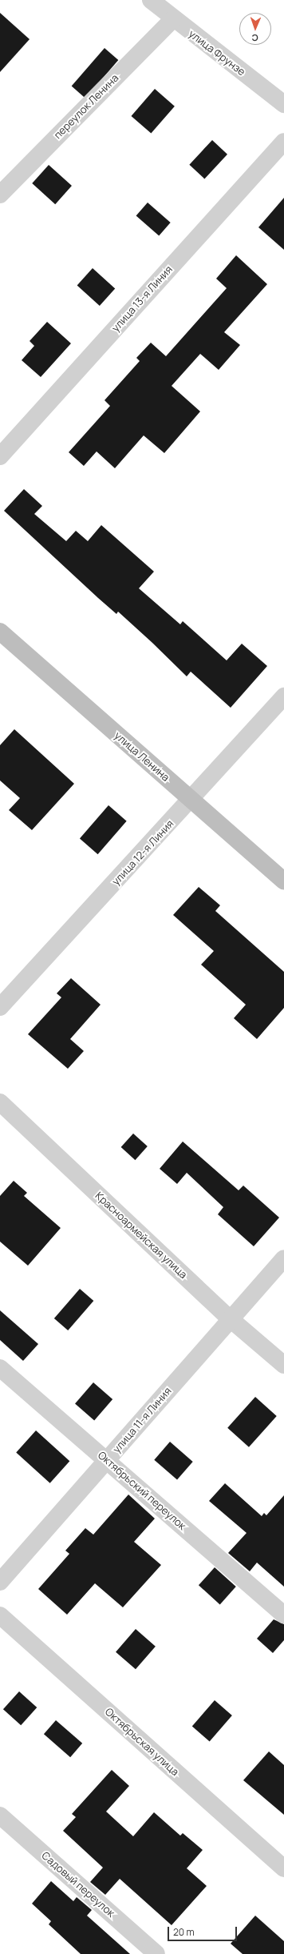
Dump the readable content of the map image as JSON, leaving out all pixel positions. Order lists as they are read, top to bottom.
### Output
{
  "streets": {
    "main road": ["улица Ленина"],
    "street": [
      "улица Фрунзе",
      "переулок Ленина",
      "улица 13-я Линия",
      "улица 12-я Линия",
      "Красноармейская улица",
      "улица 11-я Линия",
      "Октябрьский переулок",
      "Октябрьская улица",
      "Садовый переулок"
    ]
  },
  "crossings": [
    ["улица Фрунзе", "переулок Ленина"],
    ["улица Ленина", "улица 12-я Линия"],
    ["Красноармейская улица", "улица 11-я Линия"],
    ["улица 11-я Линия", "Октябрьский переулок"]
  ],
  "scale_bar": "20 m",
  "north": "bottom"
}
